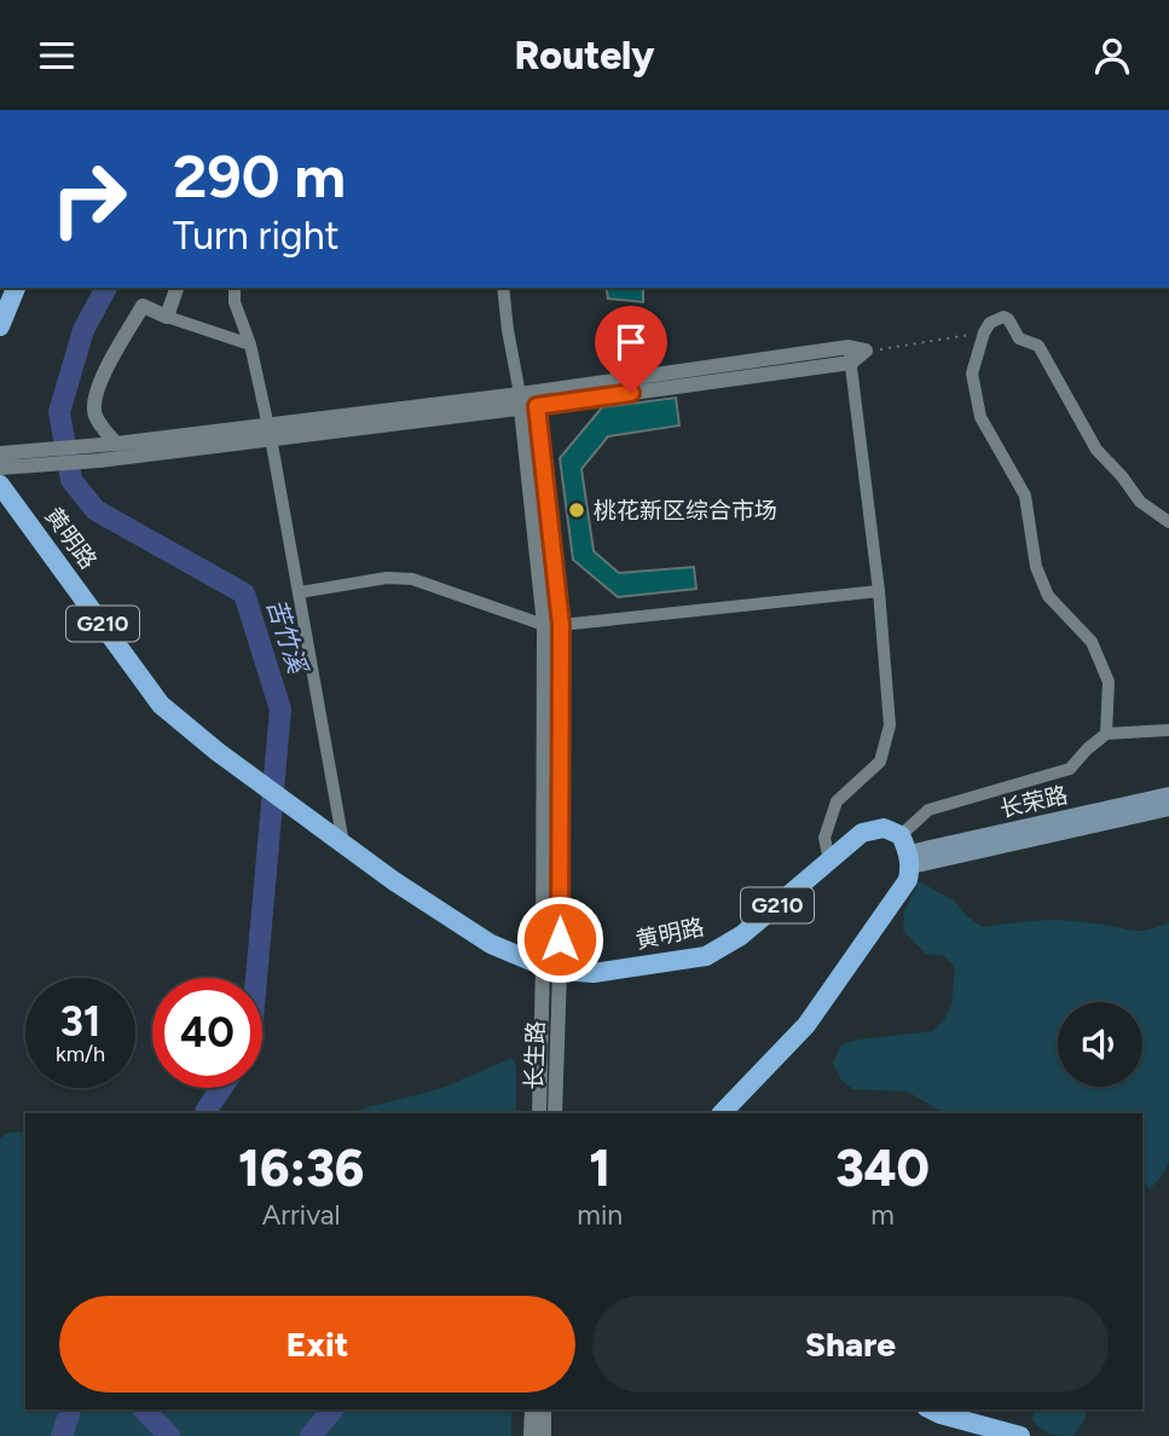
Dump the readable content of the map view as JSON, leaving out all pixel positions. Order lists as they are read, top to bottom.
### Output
{
  "streets": {
    "highway": ["黄明路", "G210"],
    "main road": ["长荣路"],
    "street": ["长生路"]
  },
  "crossings": [
    ["黄明路", "长荣路"],
    ["黄明路", "长生路"]
  ],
  "water": ["苦竹溪"],
  "places": ["桃花新区综合市场"],
  "page": {
    "header": "Routely",
    "turn": ["290 m", "Turn right"],
    "speed": "31 km/h",
    "limit": "40",
    "eta": [
      "16:36",
      "Arrival",
      "1",
      "min",
      "340",
      "m"
    ],
    "buttons": ["Exit", "Share"]
  }
}
